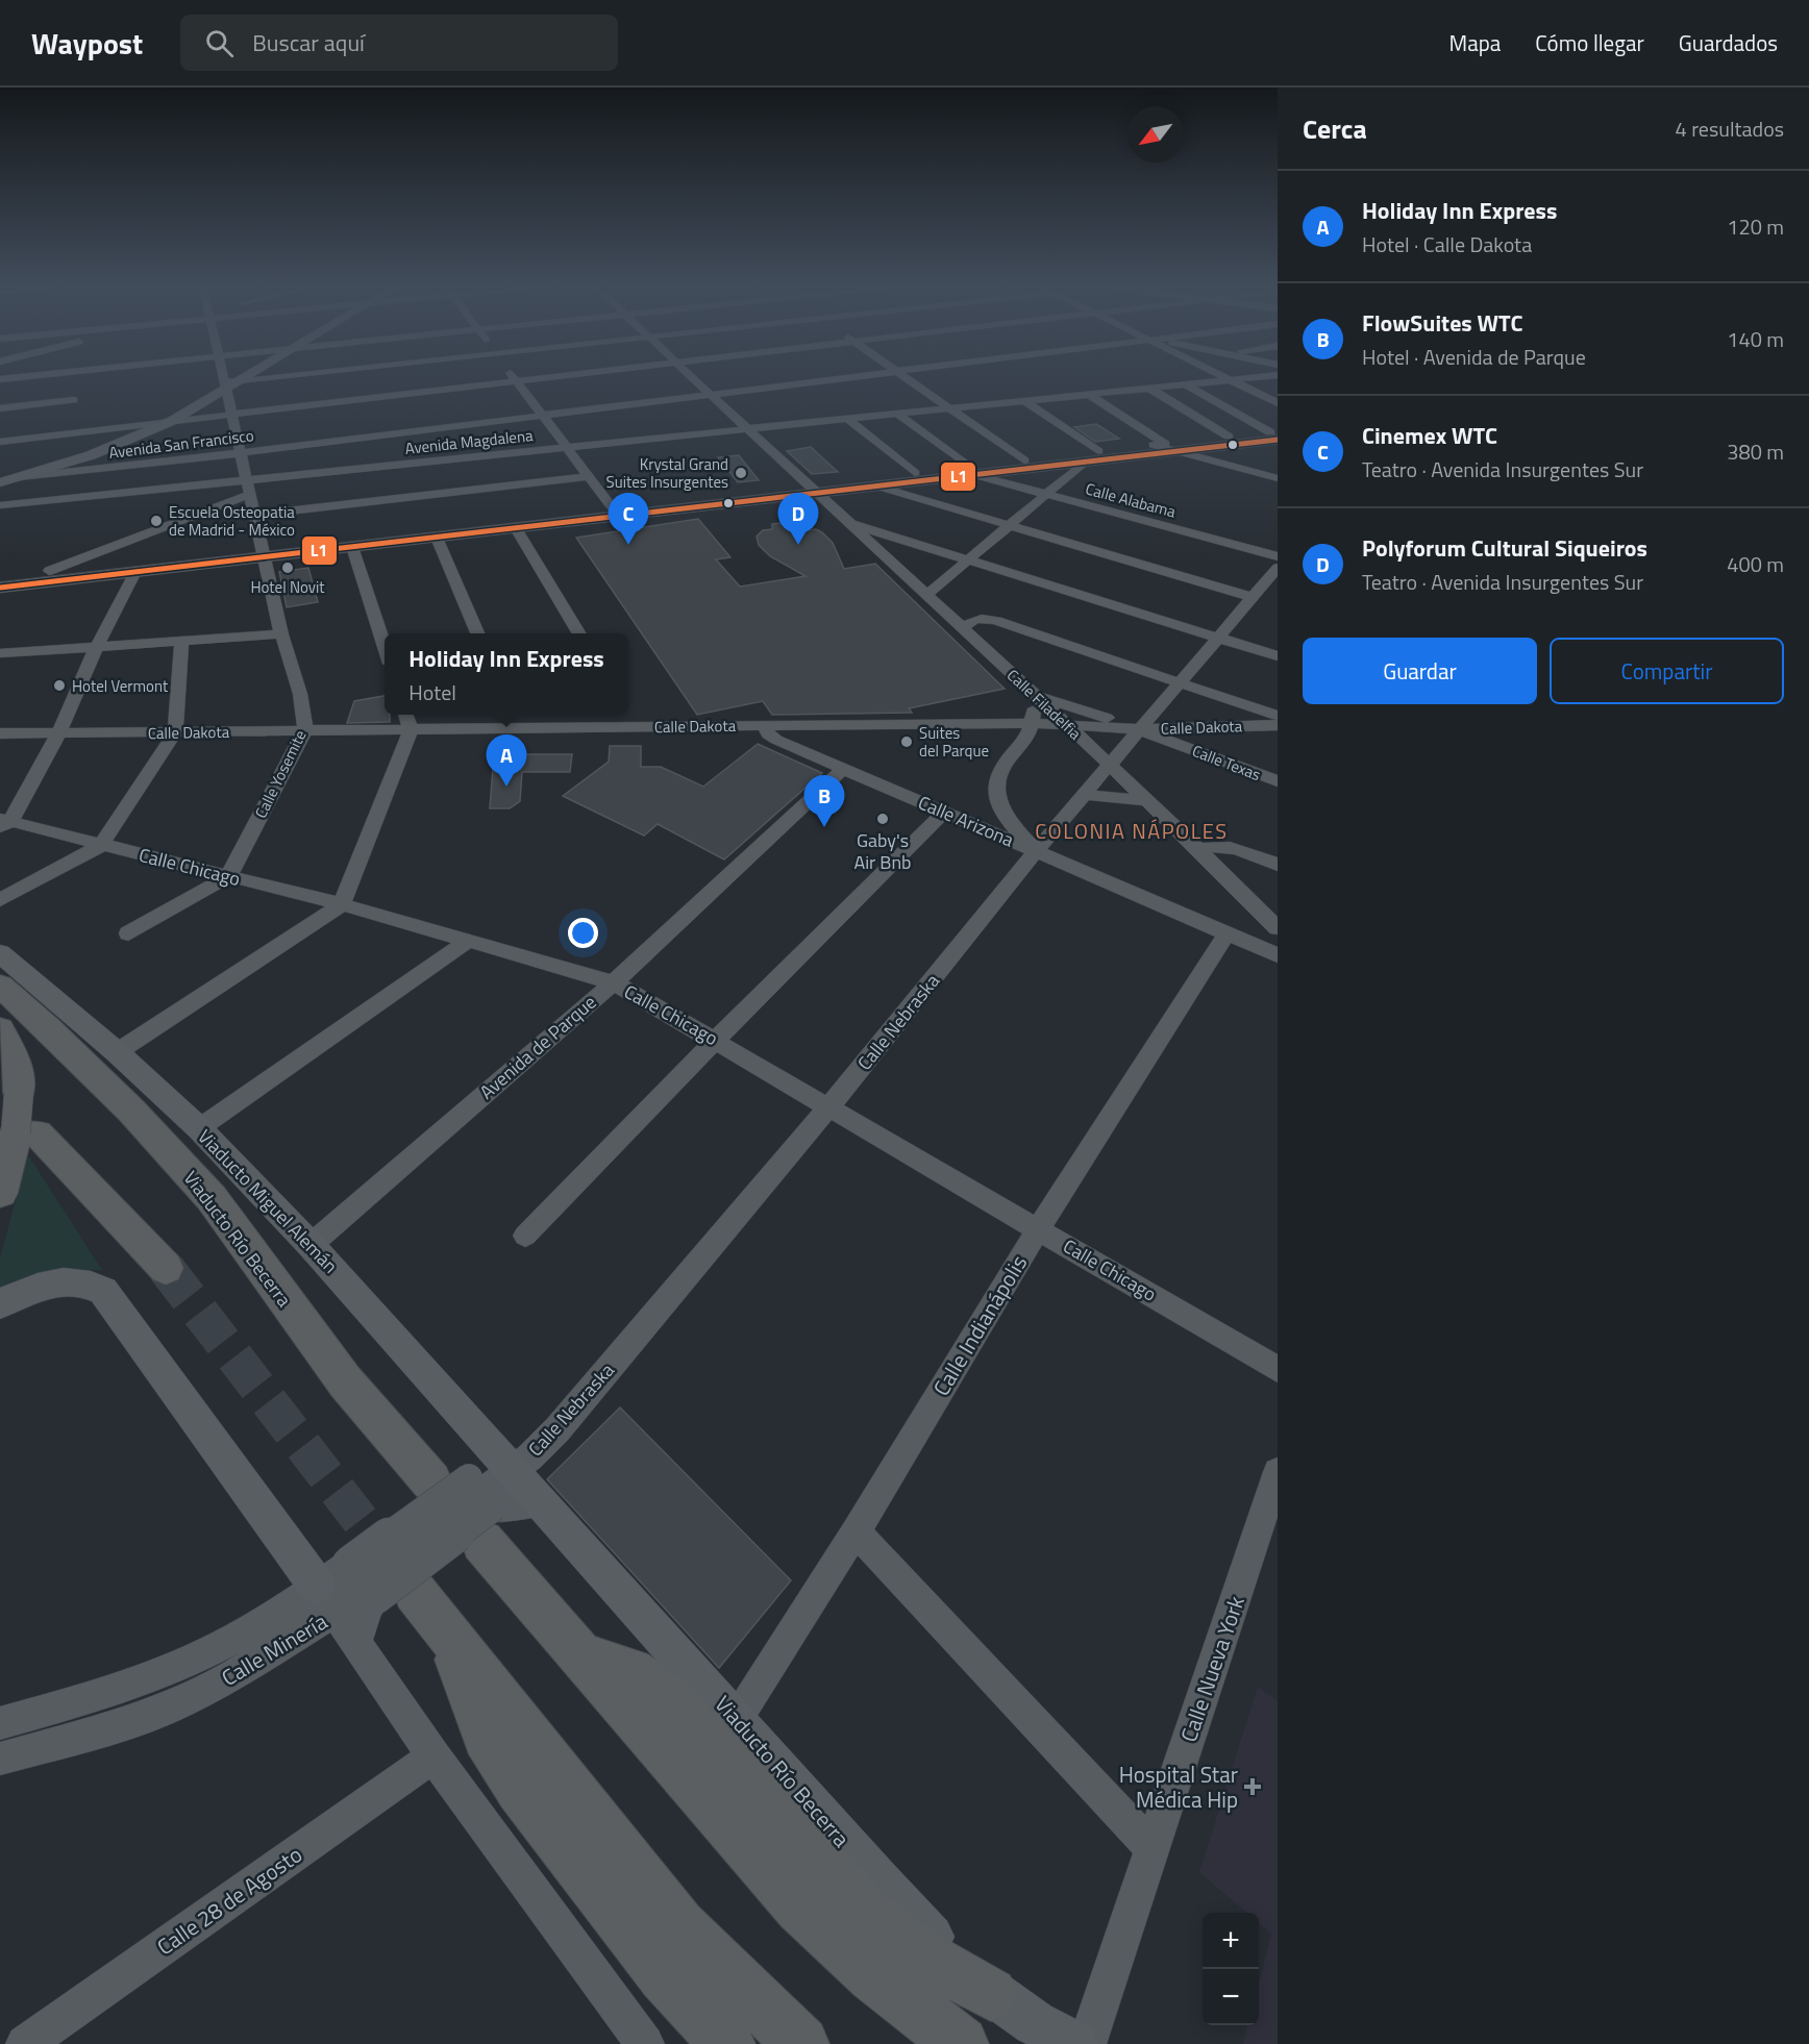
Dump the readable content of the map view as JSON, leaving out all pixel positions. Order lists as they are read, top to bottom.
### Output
{
  "streets": {
    "highway": ["Viaducto Río Becerra"],
    "main road": ["Viaducto Miguel Alemán"],
    "street": [
      "Avenida Magdalena",
      "Avenida San Francisco",
      "Calle Alabama",
      "Calle Filadelfia",
      "Calle Dakota",
      "Calle Texas",
      "Calle Yosemite",
      "Calle Arizona",
      "Calle Chicago",
      "Calle Nebraska",
      "Avenida de Parque",
      "Calle Indianápolis",
      "Calle Minería",
      "Calle Nueva York",
      "Calle 28 de Agosto"
    ]
  },
  "crossings": [
    ["Avenida Magdalena", "Calle Filadelfia"],
    ["Avenida Magdalena", "Calle Yosemite"],
    ["Avenida San Francisco", "Calle Filadelfia"],
    ["Avenida San Francisco", "Calle Yosemite"],
    ["Calle Filadelfia", "Calle Dakota"],
    ["Calle Filadelfia", "Calle Texas"],
    ["Calle Filadelfia", "Calle Nebraska"],
    ["Calle Dakota", "Calle Texas"],
    ["Calle Dakota", "Calle Yosemite"],
    ["Calle Dakota", "Calle Arizona"],
    ["Calle Dakota", "Calle Nebraska"],
    ["Calle Texas", "Calle Nebraska"],
    ["Calle Yosemite", "Calle Chicago"],
    ["Calle Arizona", "Calle Nebraska"],
    ["Calle Arizona", "Avenida de Parque"],
    ["Calle Arizona", "Calle Indianápolis"],
    ["Calle Chicago", "Calle Nebraska"],
    ["Calle Chicago", "Avenida de Parque"],
    ["Calle Chicago", "Calle Indianápolis"],
    ["Calle Nebraska", "Viaducto Miguel Alemán"],
    ["Calle Nebraska", "Viaducto Río Becerra"],
    ["Calle Nebraska", "Calle Minería"],
    ["Avenida de Parque", "Viaducto Miguel Alemán"],
    ["Viaducto Miguel Alemán", "Viaducto Río Becerra"],
    ["Viaducto Miguel Alemán", "Calle Minería"],
    ["Viaducto Río Becerra", "Calle Indianápolis"],
    ["Viaducto Río Becerra", "Calle Minería"]
  ],
  "districts": ["COLONIA NÁPOLES"],
  "places": {
    "other": [
      "Krystal Grand Suites Insurgentes",
      "Escuela Osteopatia de Madrid - México",
      "Hotel Novit",
      "Hotel Vermont",
      "Suites del Parque",
      "Gaby's Air Bnb"
    ],
    "health": ["Hospital Star Médica Hip"]
  },
  "lines": ["transit line L1"],
  "north": "bottom left",
  "page": {
    "header": "Waypost",
    "search": "Buscar aquí",
    "nav": ["Mapa", "Cómo llegar", "Guardados"],
    "heading": ["Cerca", "4 resultados"],
    "list": [
      {
        "mark": "A",
        "name": "Holiday Inn Express",
        "note": "Hotel · Calle Dakota",
        "value": "120 m"
      },
      {
        "mark": "B",
        "name": "FlowSuites WTC",
        "note": "Hotel · Avenida de Parque",
        "value": "140 m"
      },
      {
        "mark": "C",
        "name": "Cinemex WTC",
        "note": "Teatro · Avenida Insurgentes Sur",
        "value": "380 m"
      },
      {
        "mark": "D",
        "name": "Polyforum Cultural Siqueiros",
        "note": "Teatro · Avenida Insurgentes Sur",
        "value": "400 m"
      }
    ],
    "pins": [
      "C",
      "D",
      "A",
      "B"
    ],
    "buttons": ["Guardar", "Compartir"],
    "popup": ["Holiday Inn Express", "Hotel"],
    "map_buttons": ["+", "−"]
  }
}
